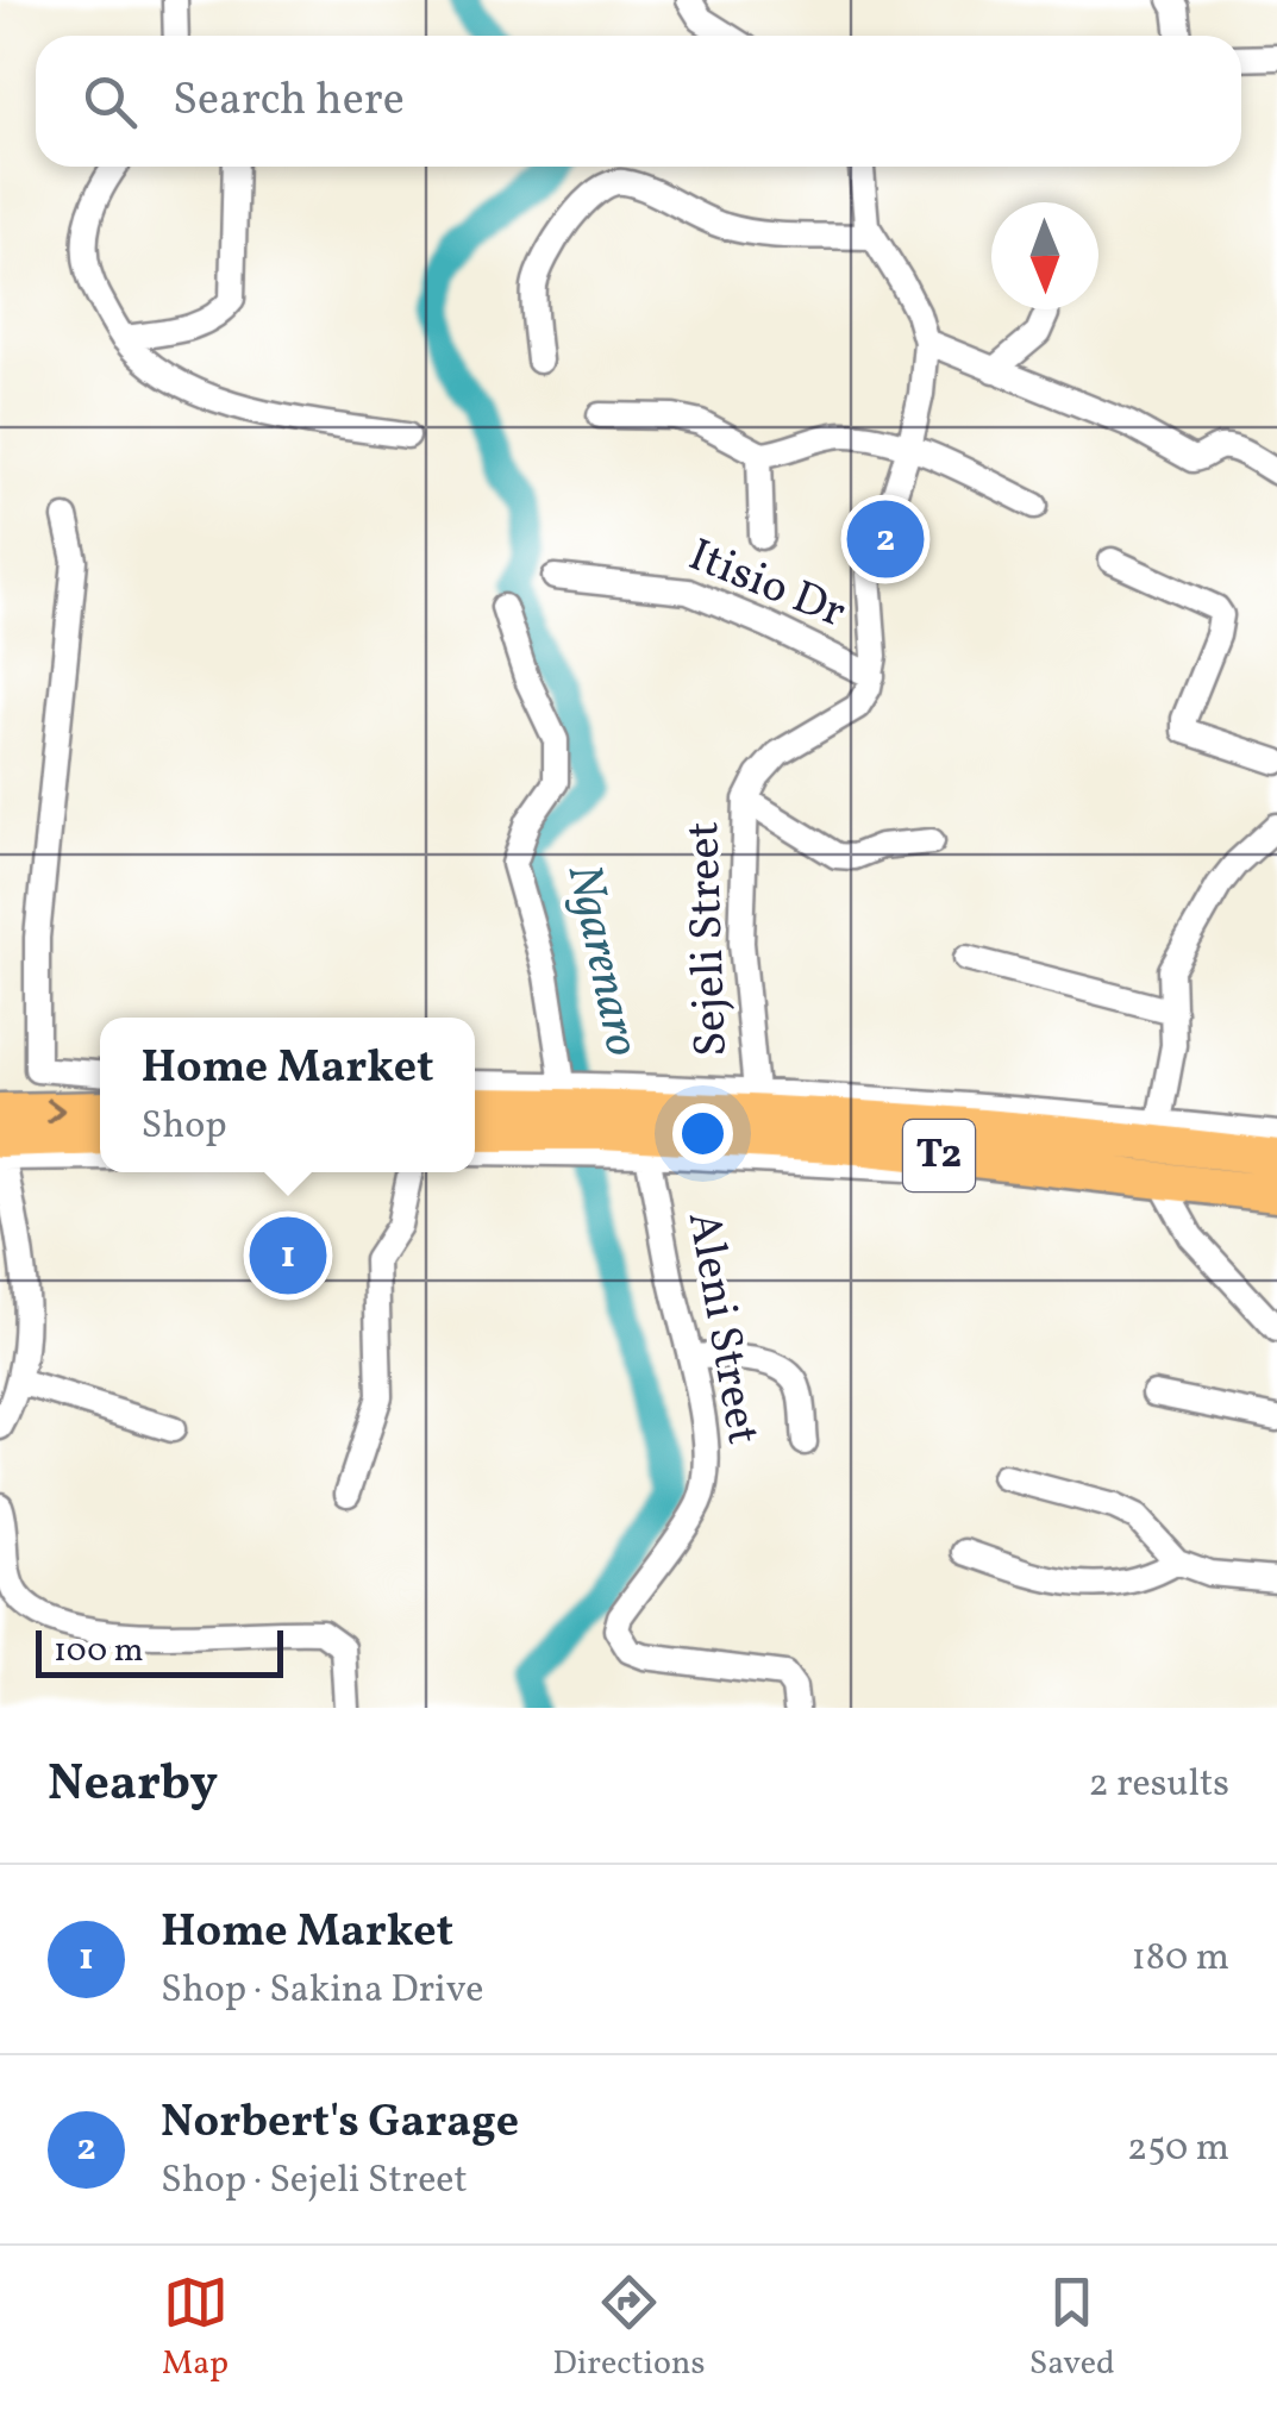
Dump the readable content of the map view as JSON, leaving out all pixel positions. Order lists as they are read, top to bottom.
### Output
{
  "streets": {
    "highway": ["T2"],
    "street": ["Itisio Dr", "Sejeli Street", "Aleni Street"]
  },
  "crossings": [
    ["Itisio Dr", "Sejeli Street"]
  ],
  "water": ["Ngarenaro"],
  "scale_bar": "100 m",
  "north": "bottom",
  "page": {
    "search": "Search here",
    "pins": ["2", "1"],
    "popup": ["Home Market", "Shop"],
    "scale": "100 m",
    "heading": ["Nearby", "2 results"],
    "list": [
      {
        "mark": "1",
        "name": "Home Market",
        "note": "Shop · Sakina Drive",
        "value": "180 m"
      },
      {
        "mark": "2",
        "name": "Norbert's Garage",
        "note": "Shop · Sejeli Street",
        "value": "250 m"
      }
    ],
    "nav": ["Map", "Directions", "Saved"]
  }
}
